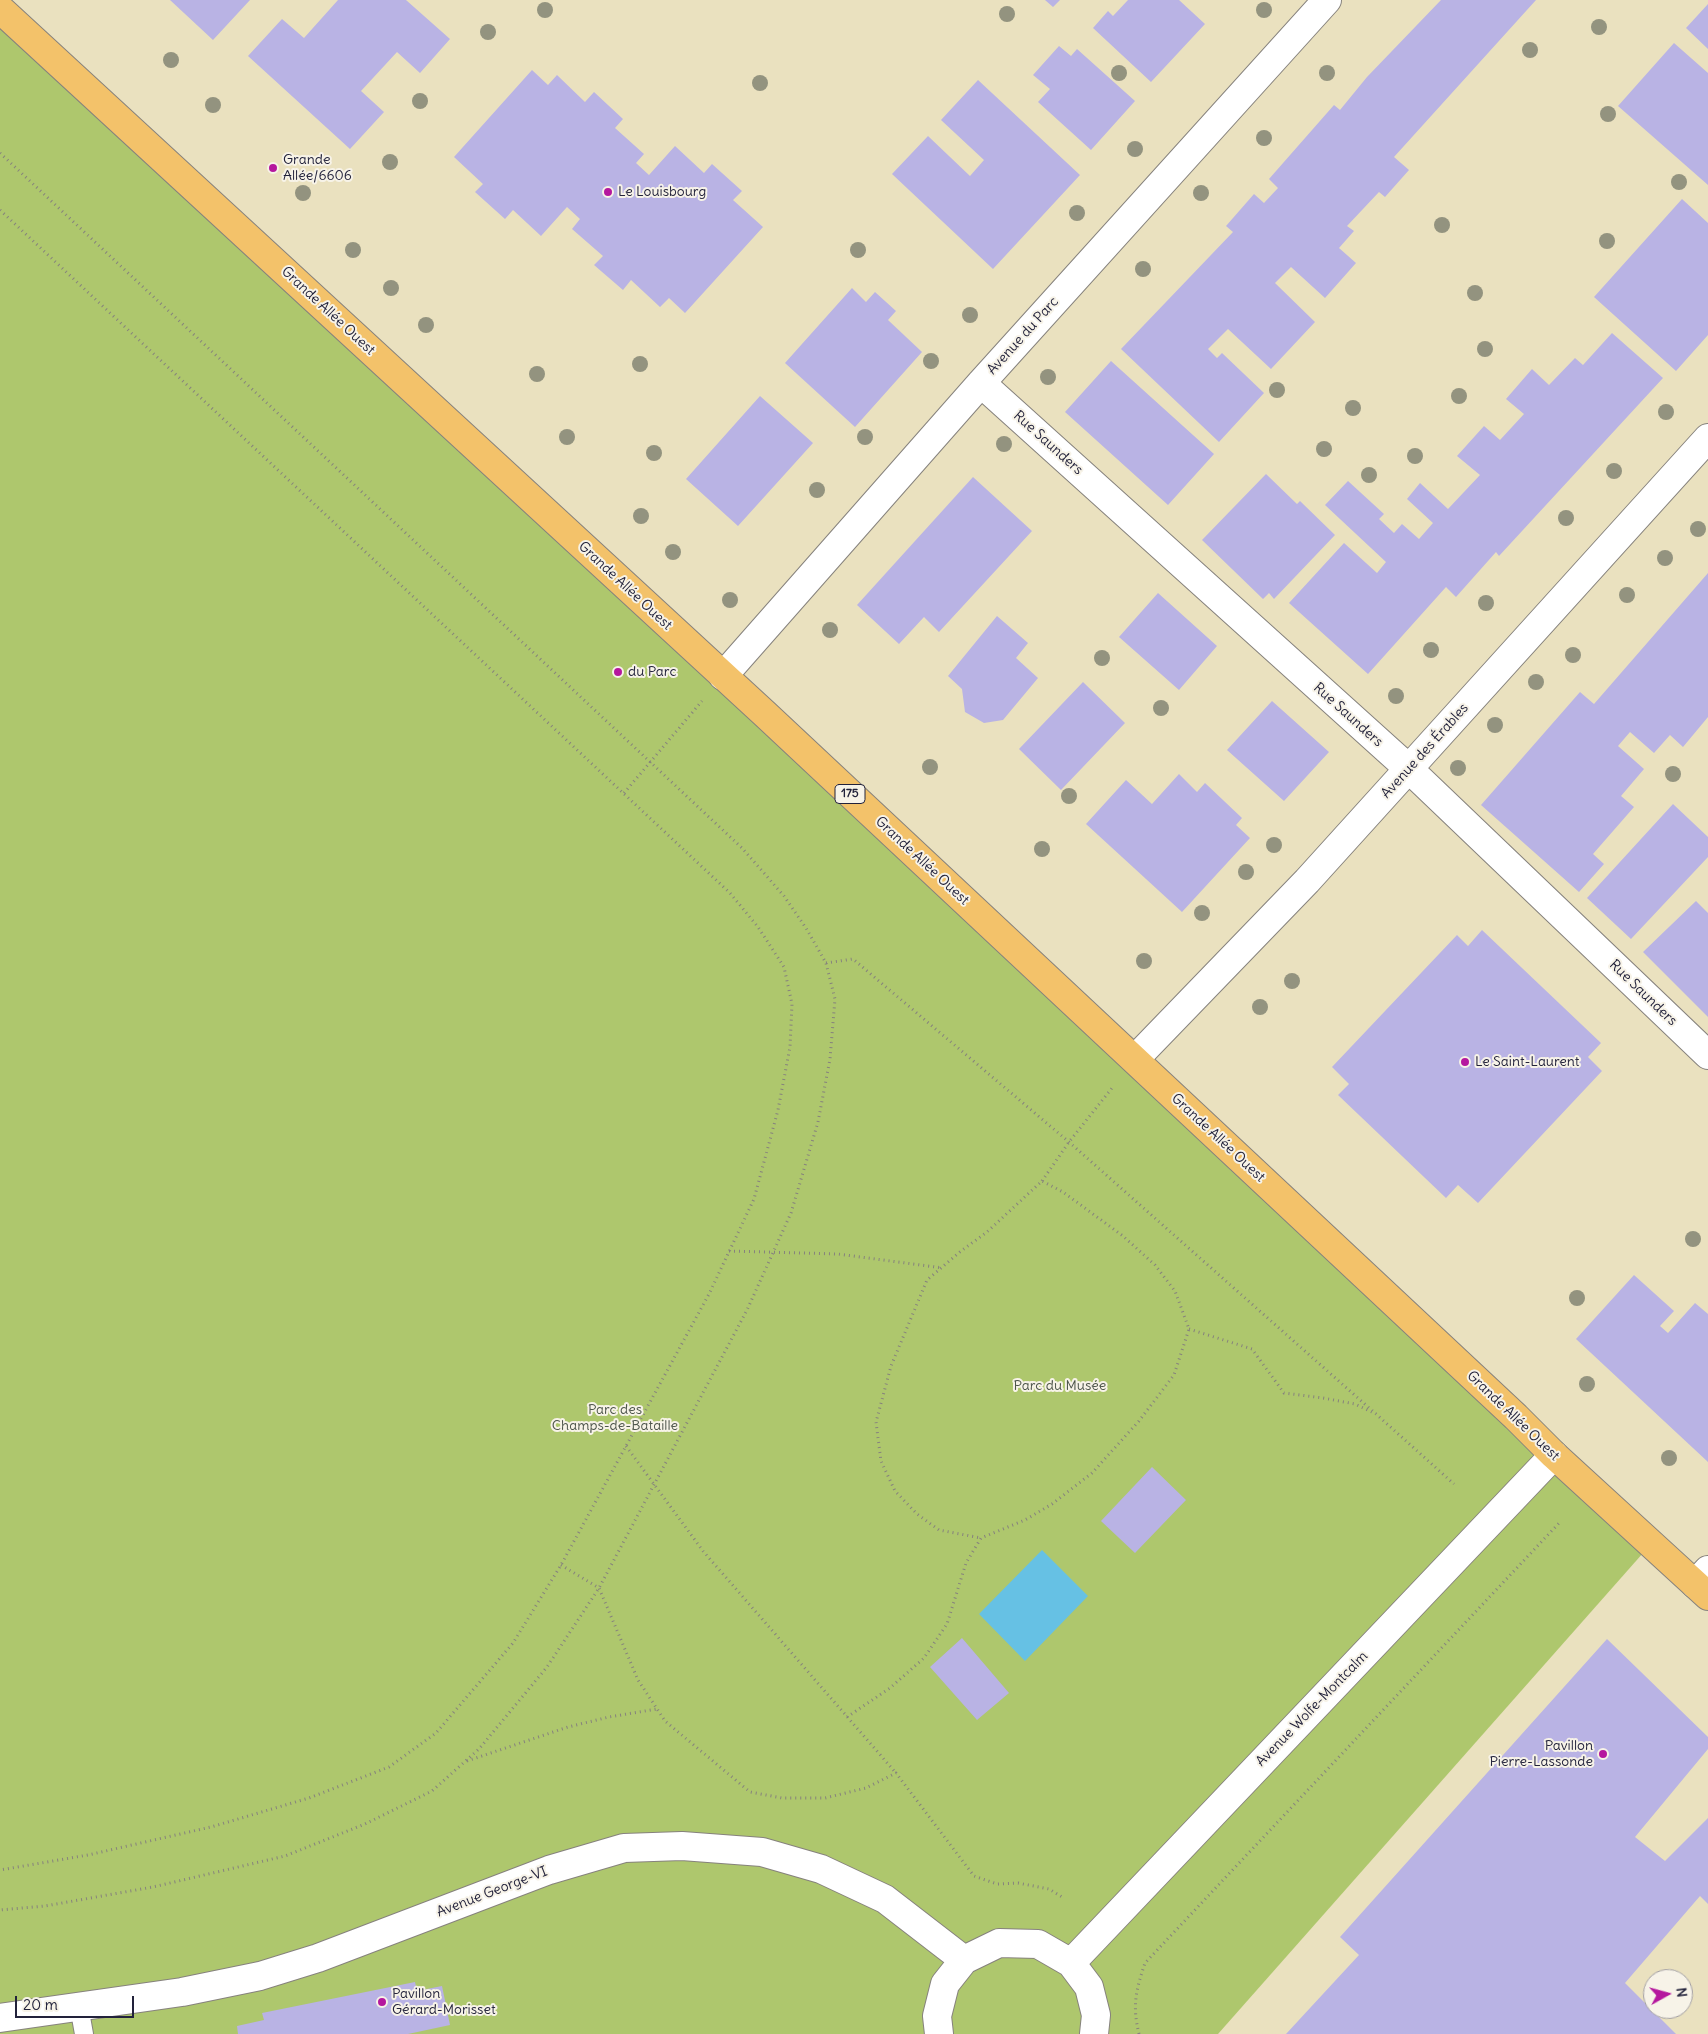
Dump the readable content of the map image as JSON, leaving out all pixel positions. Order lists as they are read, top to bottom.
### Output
{
  "streets": {
    "main road": ["Grande Allée Ouest", "175"],
    "street": [
      "Avenue du Parc",
      "Rue Saunders",
      "Avenue des Érables",
      "Avenue Wolfe-Montcalm",
      "Avenue George-VI"
    ]
  },
  "crossings": [
    ["Grande Allée Ouest", "Avenue du Parc"],
    ["Grande Allée Ouest", "Avenue des Érables"],
    ["Grande Allée Ouest", "Avenue Wolfe-Montcalm"],
    ["Avenue du Parc", "Rue Saunders"],
    ["Rue Saunders", "Avenue des Érables"]
  ],
  "parks": ["Parc du Musée", "Parc des Champs-de-Bataille"],
  "places": [
    "Grande Allée/6606",
    "Le Louisbourg",
    "du Parc",
    "Le Saint-Laurent",
    "Pavillon Pierre-Lassonde",
    "Pavillon Gérard-Morisset"
  ],
  "scale_bar": "20 m",
  "north": "right"
}
